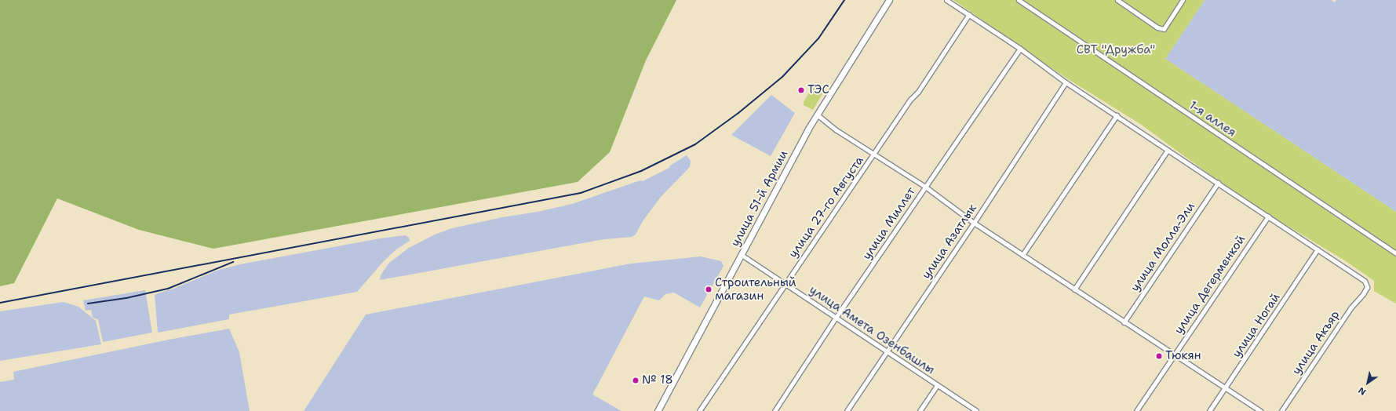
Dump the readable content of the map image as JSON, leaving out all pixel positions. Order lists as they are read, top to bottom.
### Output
{
  "streets": {
    "main road": ["улица 51-й Армии"],
    "street": [
      "1-я аллея",
      "улица 27-го Августа",
      "улица Миллет",
      "улица Азатлык",
      "улица Молла-Эли",
      "улица Дегерменкой",
      "улица Ногай",
      "улица Амета Озенбашлы",
      "улица Акъяр"
    ]
  },
  "crossings": [
    ["улица 51-й Армии", "улица Амета Озенбашлы"],
    ["улица 27-го Августа", "улица Амета Озенбашлы"],
    ["улица Миллет", "улица Амета Озенбашлы"],
    ["улица Азатлык", "улица Амета Озенбашлы"],
    ["улица Ногай", "улица Акъяр"]
  ],
  "parks": ["СВТ \"Дружба\""],
  "places": [
    "ТЭС",
    "Строительный магазин",
    "Тюкян",
    "№ 18"
  ],
  "north": "bottom left"
}
